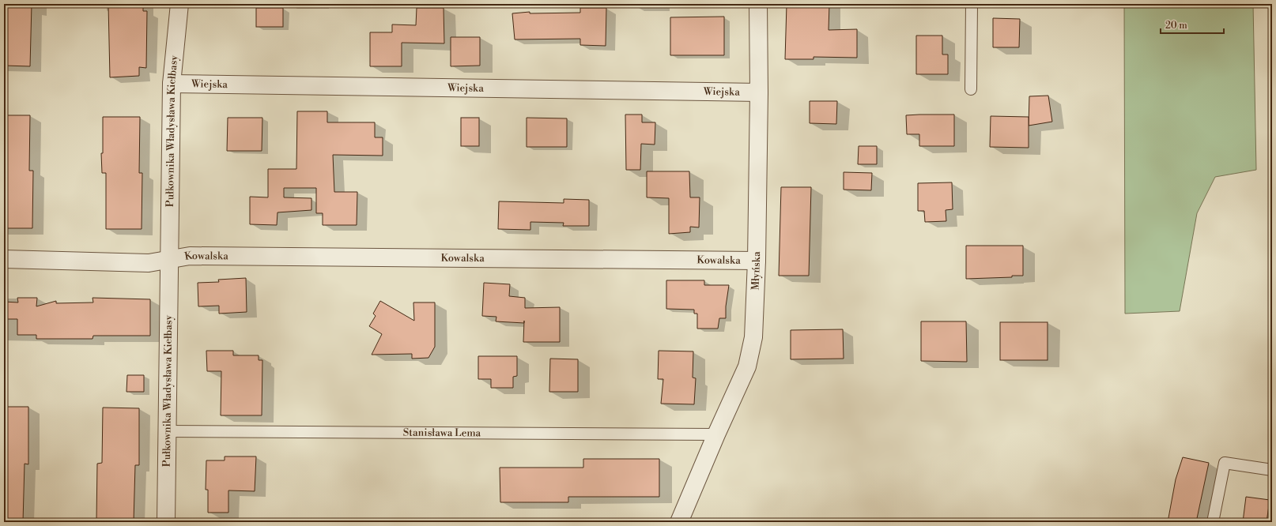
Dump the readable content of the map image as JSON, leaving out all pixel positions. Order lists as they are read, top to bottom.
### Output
{
  "streets": {
    "street": [
      "Wiejska",
      "Pułkownika Władysława Kiełbasy",
      "Kowalska",
      "Młyńska"
    ],
    "lane": ["Stanisława Lema"]
  },
  "crossings": [
    ["Wiejska", "Pułkownika Władysława Kiełbasy"],
    ["Wiejska", "Młyńska"],
    ["Pułkownika Władysława Kiełbasy", "Kowalska"],
    ["Pułkownika Władysława Kiełbasy", "Stanisława Lema"],
    ["Kowalska", "Młyńska"],
    ["Młyńska", "Stanisława Lema"]
  ],
  "scale_bar": "20 m"
}
